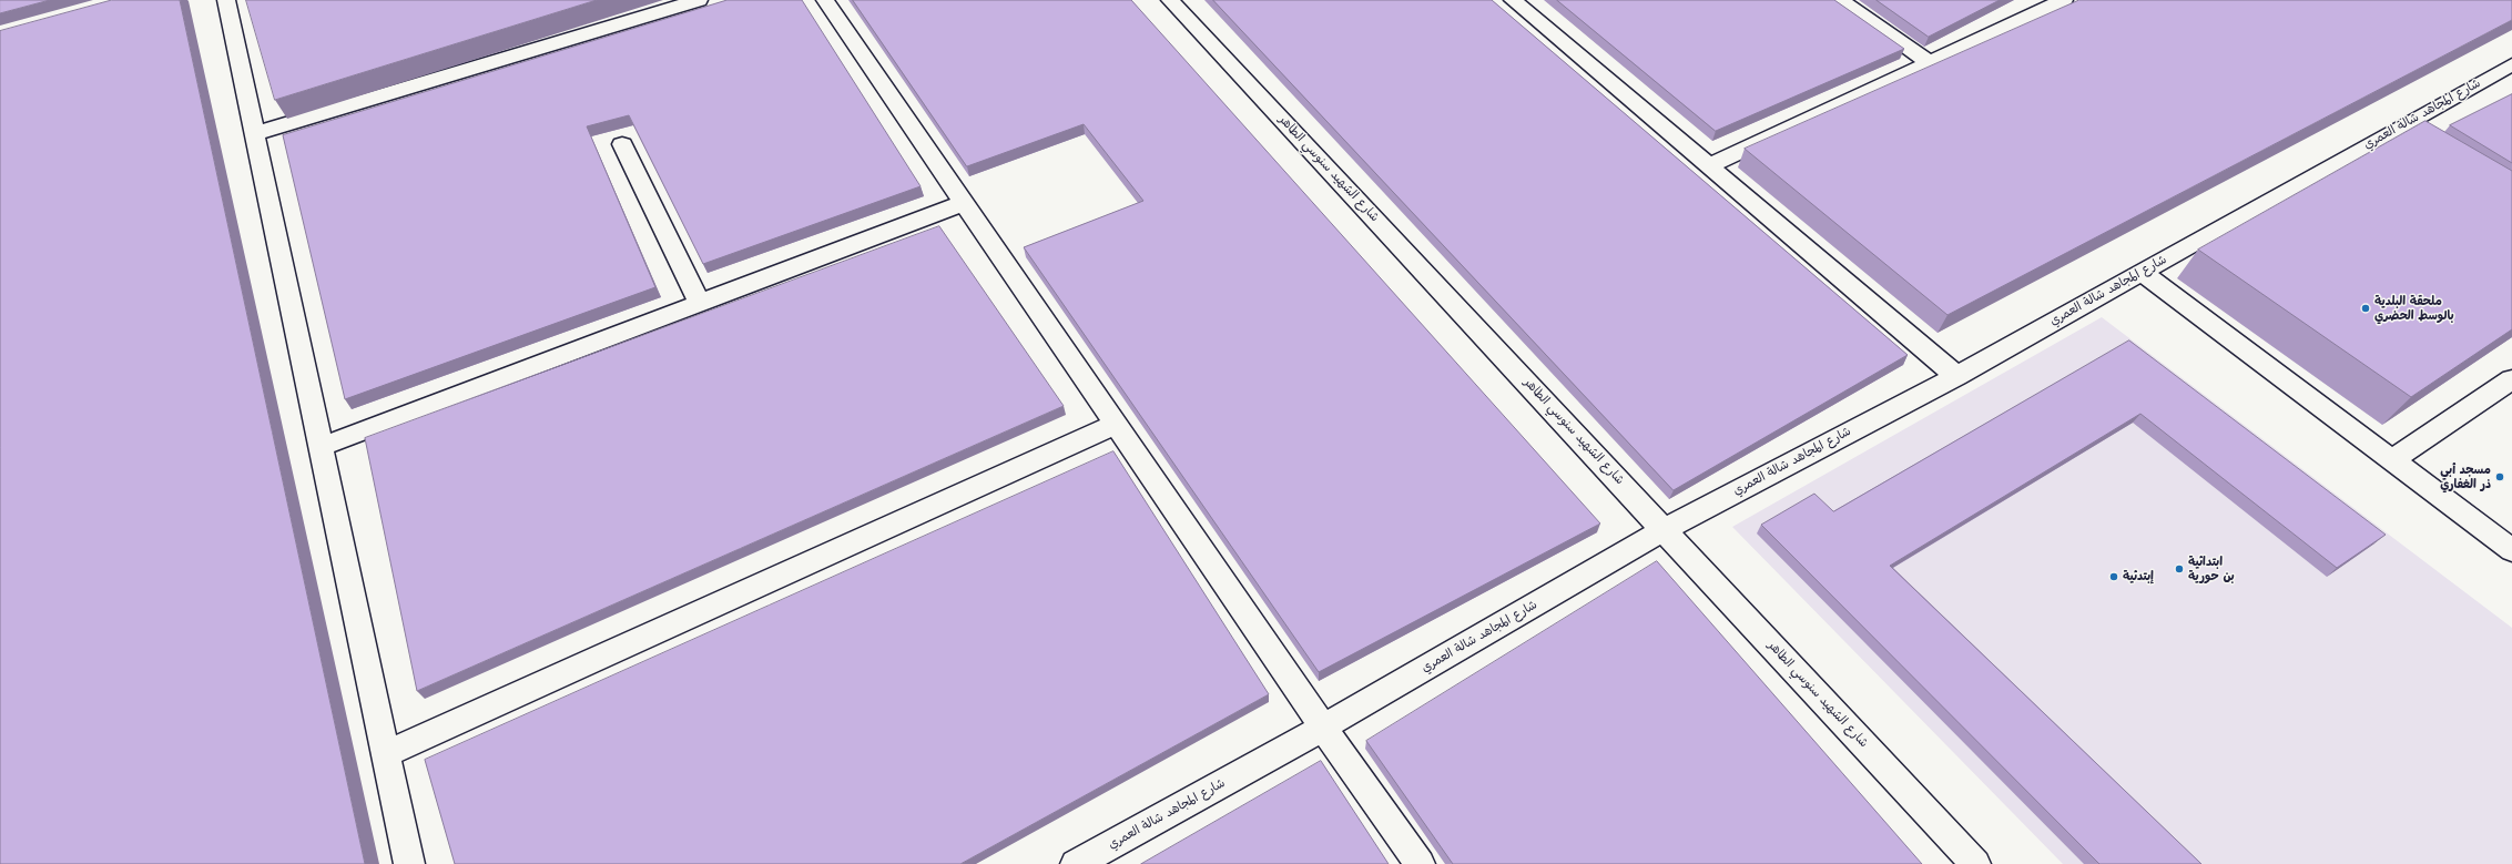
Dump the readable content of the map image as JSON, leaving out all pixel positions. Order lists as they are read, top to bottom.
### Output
{
  "streets": {
    "street": ["شارع المجاهد شالة العمري", "شارع الشهيد سنوسي الطاهر"]
  },
  "crossings": [
    ["شارع المجاهد شالة العمري", "شارع الشهيد سنوسي الطاهر"]
  ],
  "places": [
    "ملحقة البلدية بالوسط الحضري",
    "مسجد أبي ذر الغفاري",
    "ابتدائية بن حورية",
    "إبتدئية"
  ]
}
